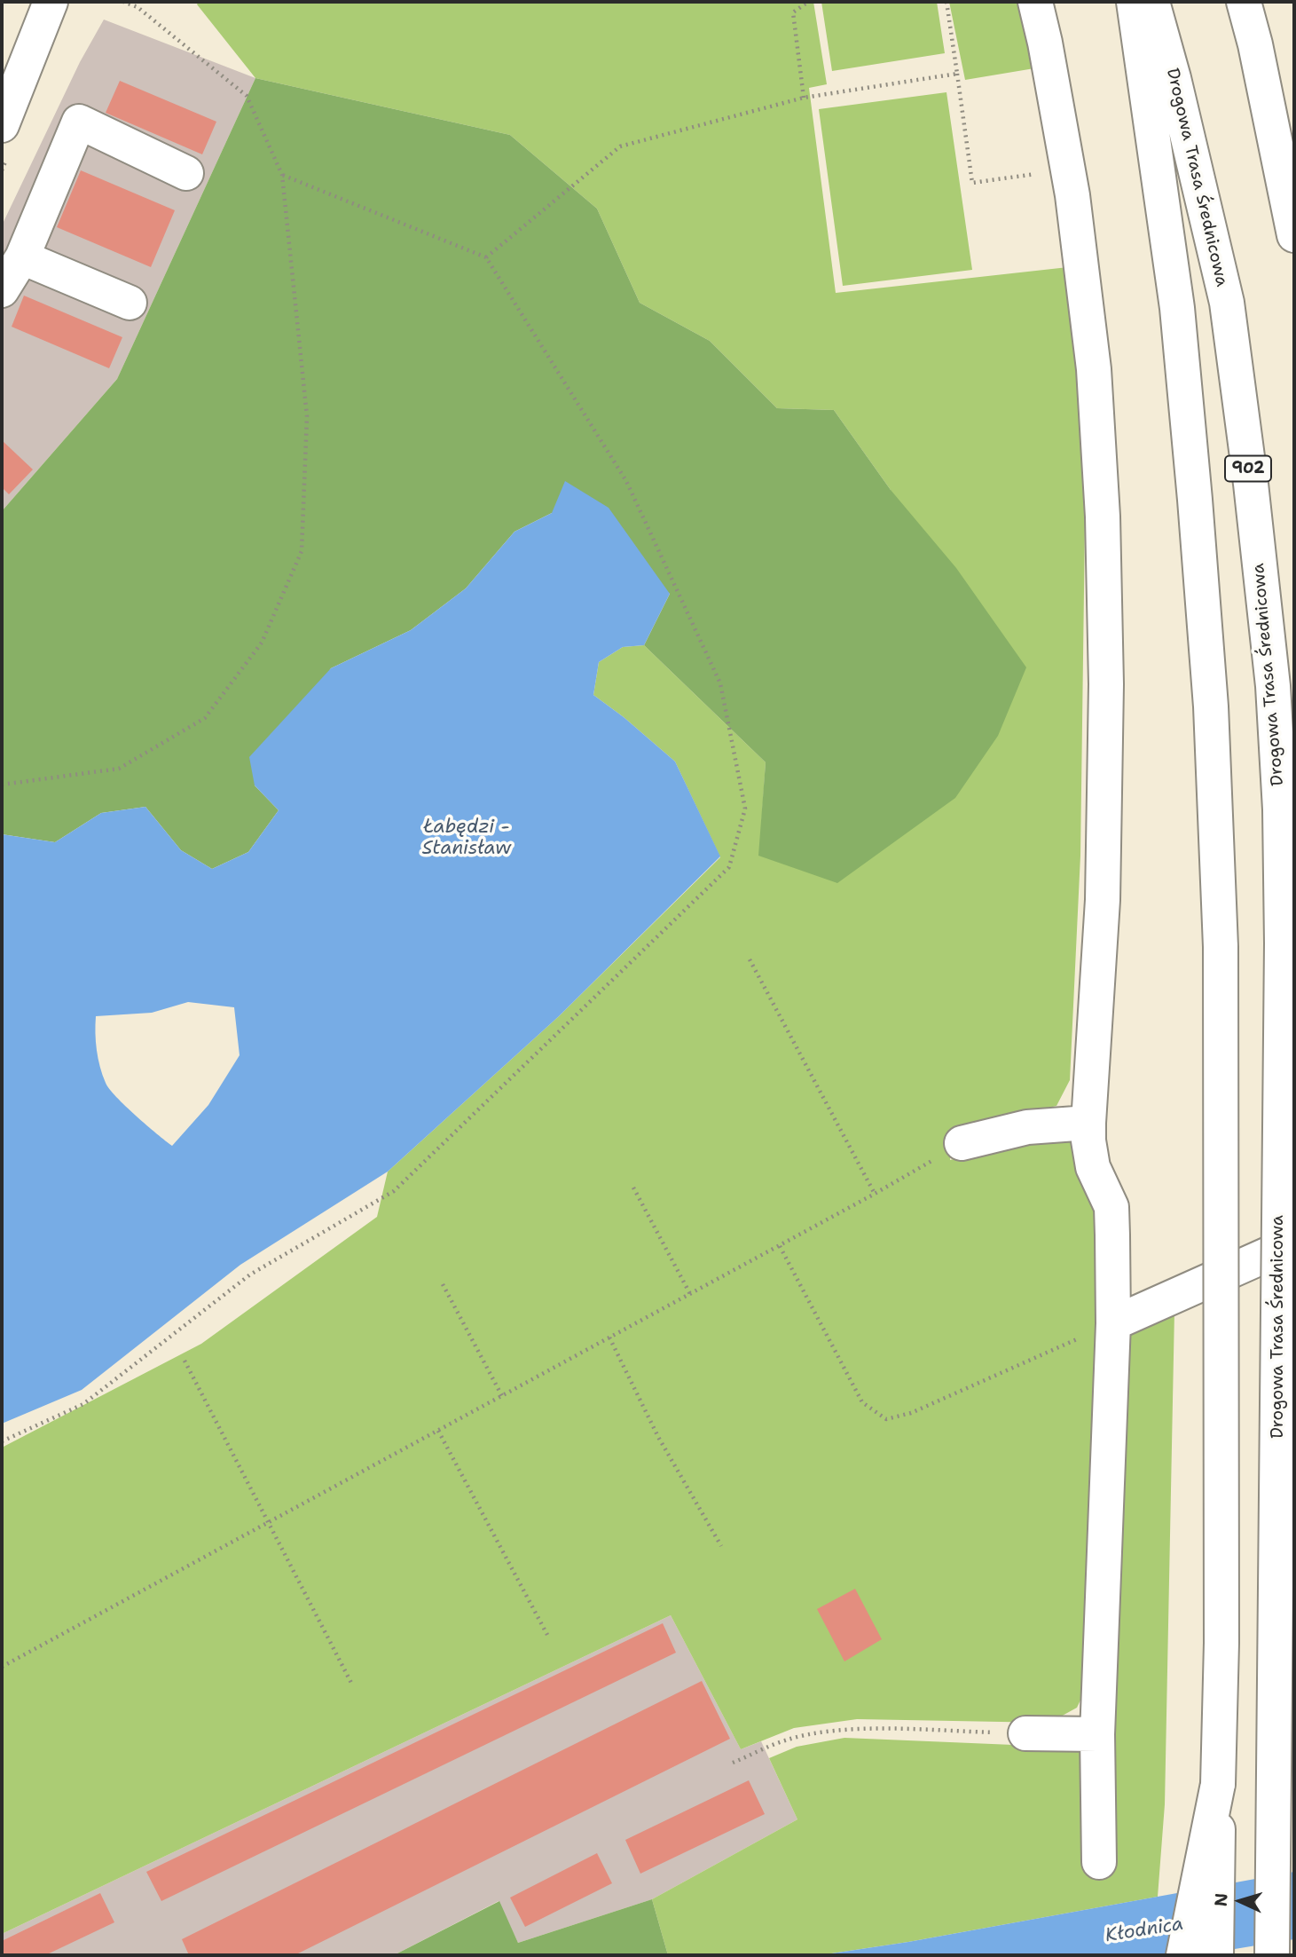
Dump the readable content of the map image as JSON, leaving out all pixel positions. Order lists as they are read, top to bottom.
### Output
{
  "streets": {
    "main road": ["Drogowa Trasa Średnicowa", "902"]
  },
  "water": ["Łabędzi - Stanisław", "Kłodnica"],
  "north": "left"
}
